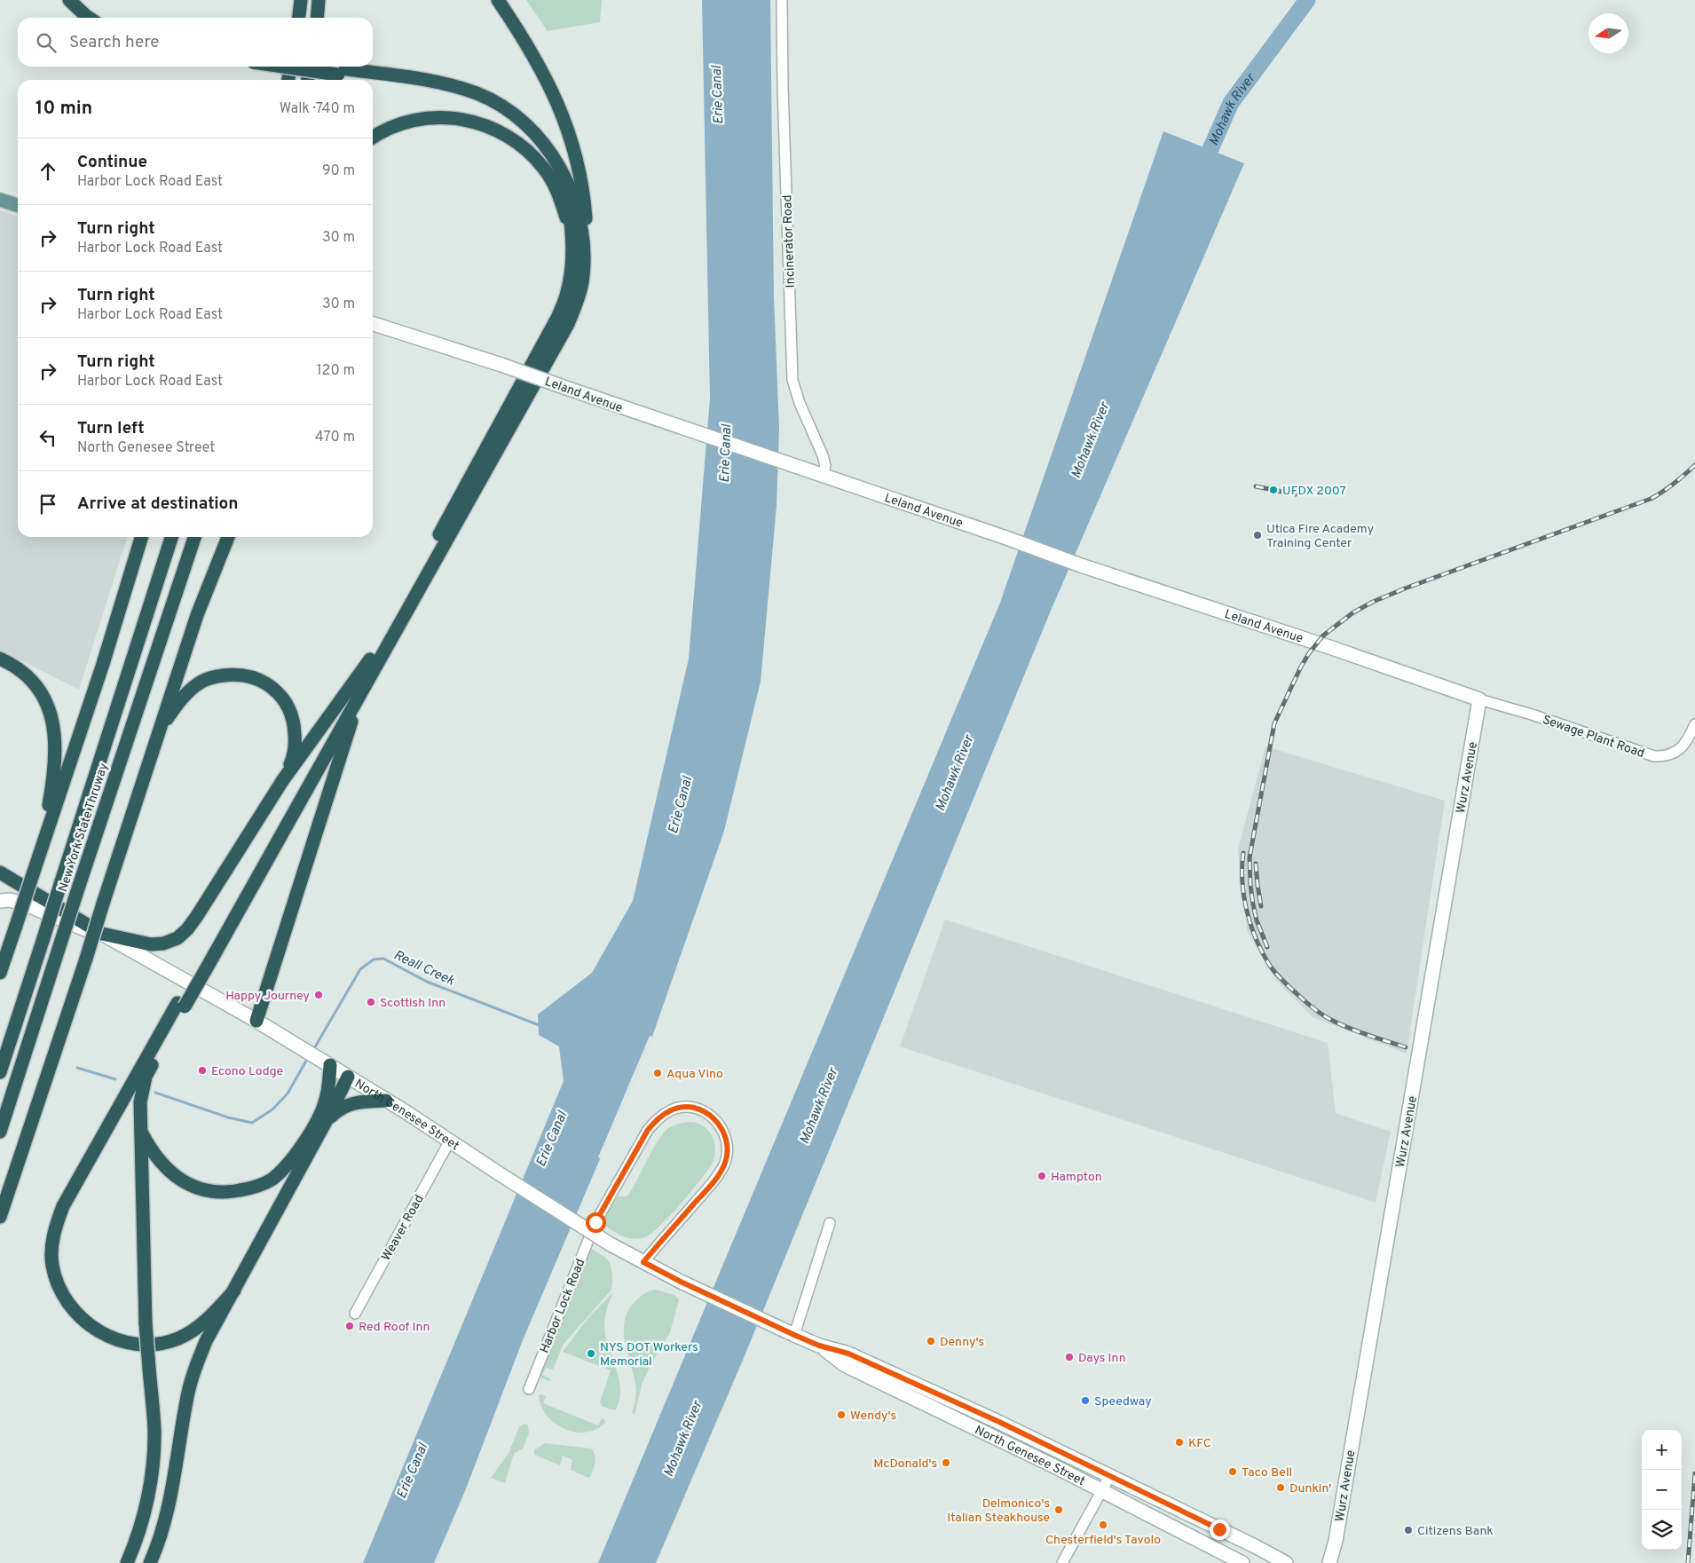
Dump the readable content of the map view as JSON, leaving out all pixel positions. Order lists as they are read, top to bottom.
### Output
{
  "streets": {
    "highway": ["New York State Thruway", "North Genesee Street"],
    "street": [
      "Incinerator Road",
      "Leland Avenue",
      "Sewage Plant Road",
      "Wurz Avenue",
      "Weaver Road",
      "Harbor Lock Road"
    ]
  },
  "crossings": [
    ["Incinerator Road", "Leland Avenue"],
    ["Leland Avenue", "Sewage Plant Road"],
    ["Leland Avenue", "Wurz Avenue"],
    ["Sewage Plant Road", "Wurz Avenue"],
    ["North Genesee Street", "Weaver Road"],
    ["North Genesee Street", "Harbor Lock Road"]
  ],
  "water": ["Erie Canal", "Mohawk River", "Reall Creek"],
  "places": [
    "UFDX 2007",
    "Utica Fire Academy Training Center",
    "Happy Journey",
    "Scottish Inn",
    "Econo Lodge",
    "Aqua Vino",
    "Hampton",
    "Red Roof Inn",
    "Denny's",
    "NYS DOT Workers Memorial",
    "Days Inn",
    "Speedway",
    "Wendy's",
    "KFC",
    "McDonald's",
    "Taco Bell",
    "Dunkin'",
    "Delmonico's Italian Steakhouse",
    "Chesterfield's Tavolo",
    "Citizens Bank"
  ],
  "north": "left",
  "page": {
    "search": "Search here",
    "heading": ["10 min", "Walk · 740 m"],
    "list": [
      ["Continue", "Harbor Lock Road East", "90 m"],
      ["Turn right", "Harbor Lock Road East", "30 m"],
      ["Turn right", "Harbor Lock Road East", "30 m"],
      ["Turn right", "Harbor Lock Road East", "120 m"],
      ["Turn left", "North Genesee Street", "470 m"],
      "Arrive at destination"
    ],
    "map_buttons": ["+", "−"]
  }
}
